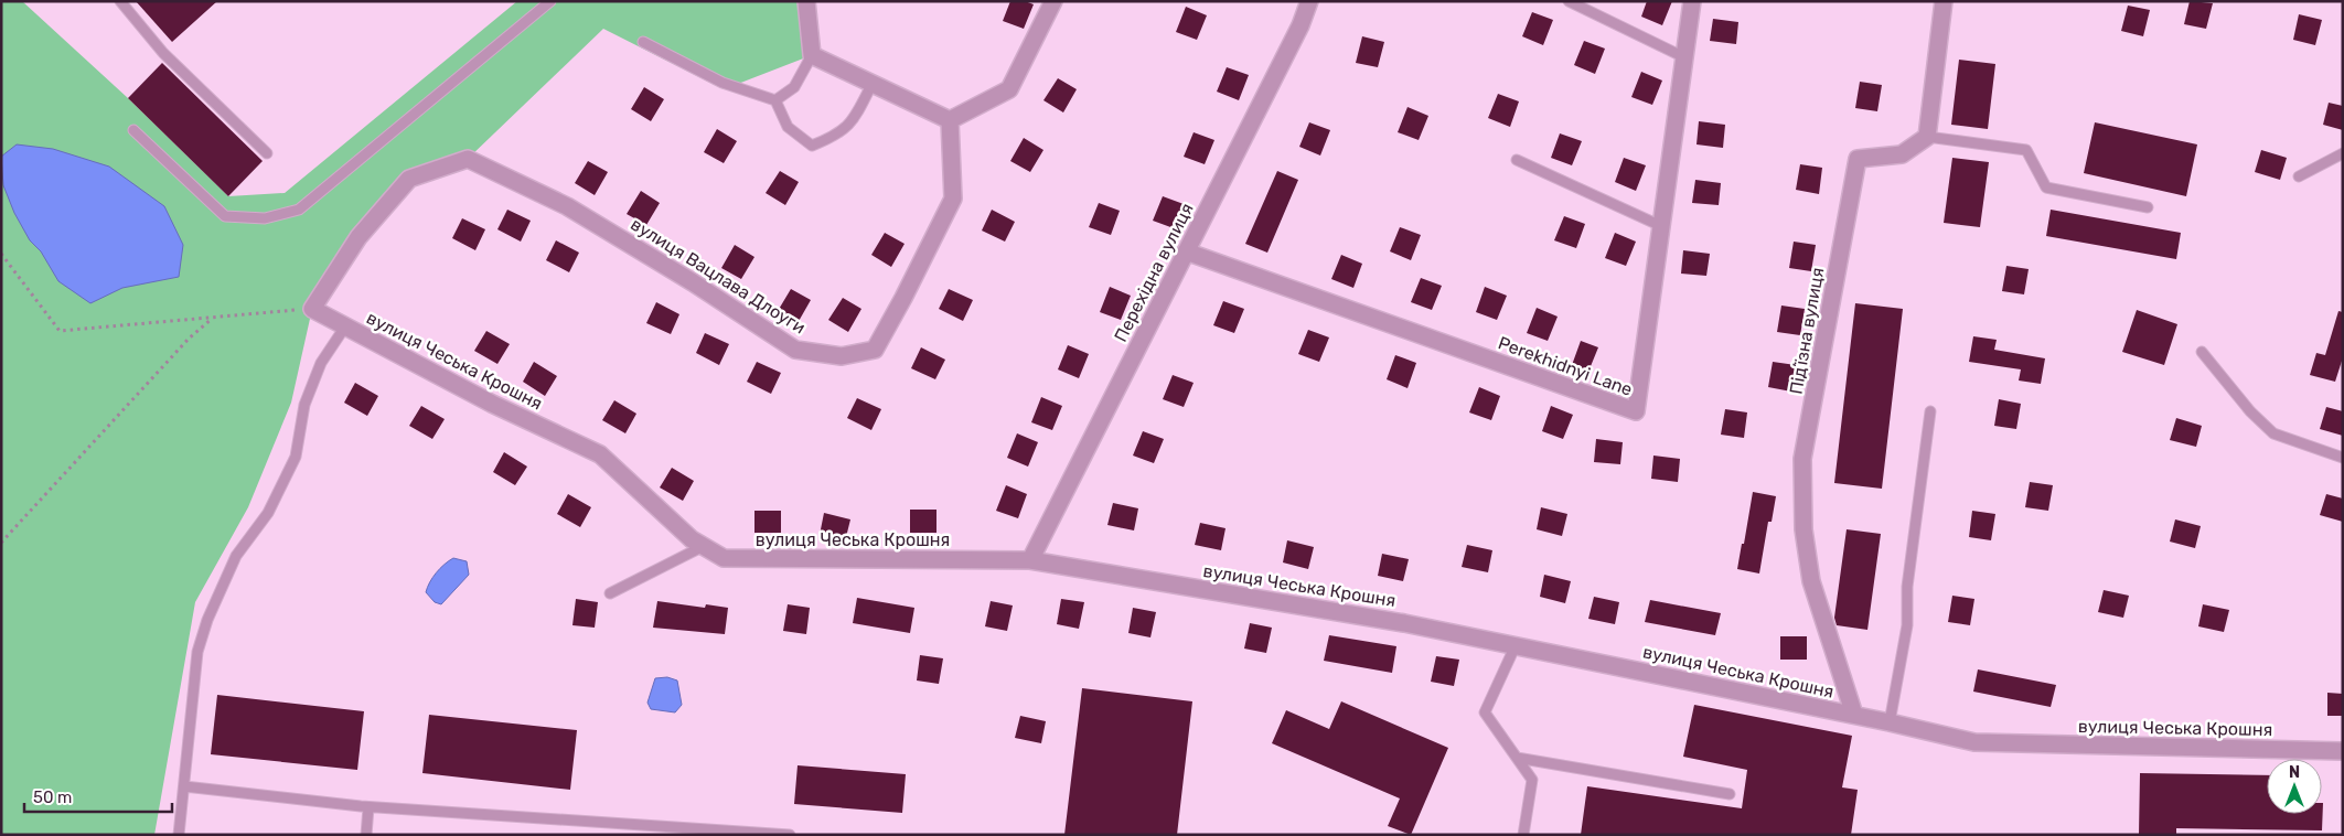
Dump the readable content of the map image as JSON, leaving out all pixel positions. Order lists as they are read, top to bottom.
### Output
{
  "streets": {
    "street": [
      "Перехідна вулиця",
      "вулиця Вацлава Длоуги",
      "Підʼїзна вулиця",
      "вулиця Чеська Крошня",
      "Perekhidnyi Lane"
    ]
  },
  "crossings": [
    ["Перехідна вулиця", "вулиця Чеська Крошня"],
    ["Перехідна вулиця", "Perekhidnyi Lane"],
    ["вулиця Вацлава Длоуги", "вулиця Чеська Крошня"],
    ["Підʼїзна вулиця", "вулиця Чеська Крошня"]
  ],
  "scale_bar": "50 m",
  "north": "top"
}
